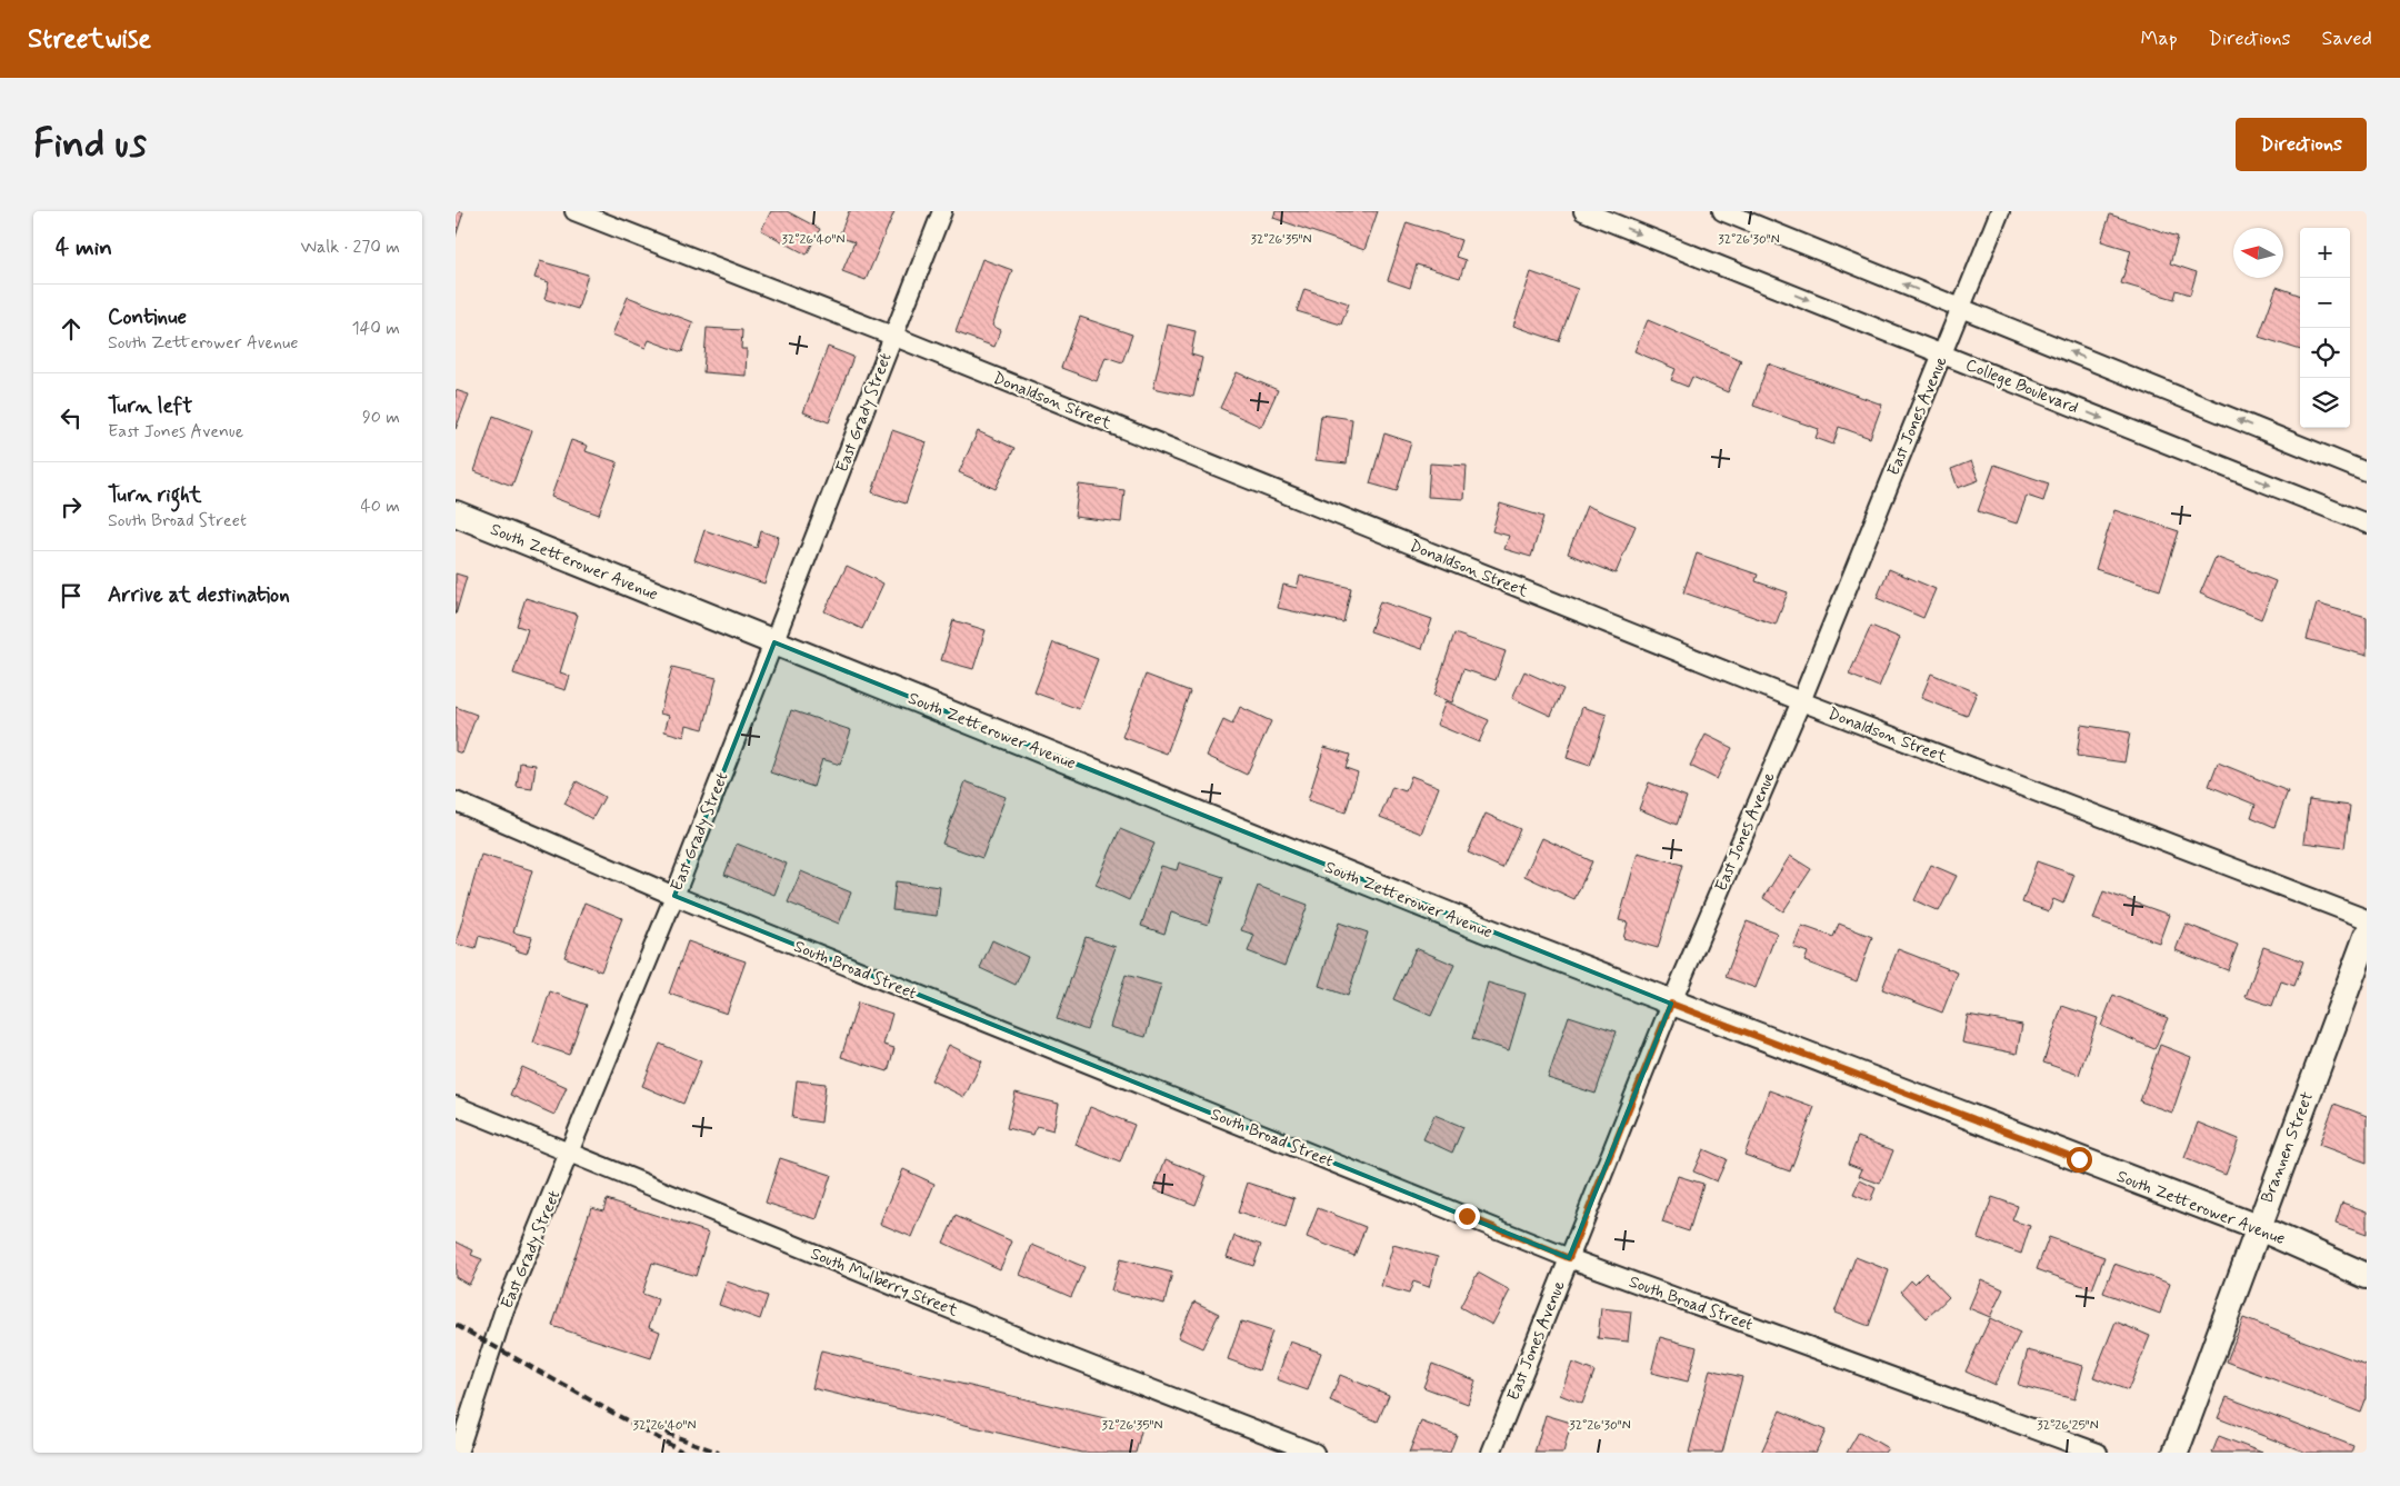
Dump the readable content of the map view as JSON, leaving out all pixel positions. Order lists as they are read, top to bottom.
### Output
{
  "streets": {
    "street": [
      "College Boulevard",
      "Donaldson Street",
      "East Grady Street",
      "East Jones Avenue",
      "South Zetterower Avenue",
      "South Broad Street",
      "Brannen Street",
      "South Mulberry Street"
    ]
  },
  "crossings": [
    ["College Boulevard", "East Jones Avenue"],
    ["Donaldson Street", "East Grady Street"],
    ["Donaldson Street", "East Jones Avenue"],
    ["East Grady Street", "South Zetterower Avenue"],
    ["East Grady Street", "South Broad Street"],
    ["East Grady Street", "South Mulberry Street"],
    ["East Jones Avenue", "South Zetterower Avenue"],
    ["East Jones Avenue", "South Broad Street"],
    ["South Zetterower Avenue", "Brannen Street"]
  ],
  "north": "left",
  "page": {
    "header": "Streetwise",
    "nav": ["Map", "Directions", "Saved"],
    "buttons": "Directions",
    "title": "Find us",
    "heading": ["4 min", "Walk · 270 m"],
    "map_buttons": ["+", "−"],
    "list": [
      ["Continue", "South Zetterower Avenue", "140 m"],
      ["Turn left", "East Jones Avenue", "90 m"],
      ["Turn right", "South Broad Street", "40 m"],
      "Arrive at destination"
    ]
  },
  "coordinates": [
    "32°26'40\"N",
    "32°26'35\"N",
    "32°26'30\"N",
    "32°26'25\"N"
  ]
}
